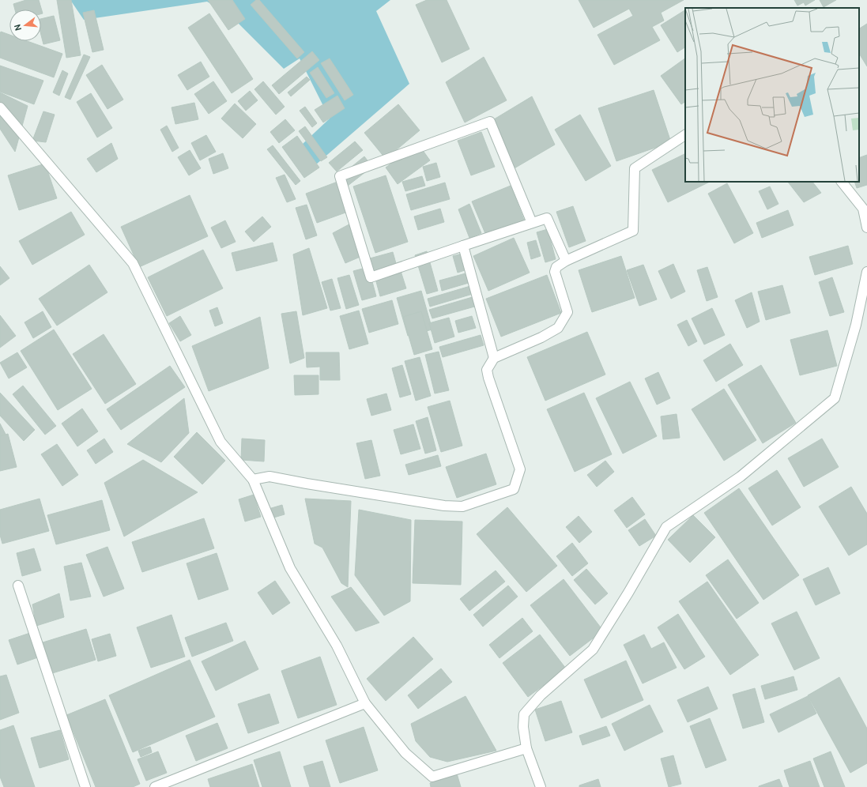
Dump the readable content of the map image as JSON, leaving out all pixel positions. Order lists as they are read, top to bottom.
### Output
{
  "north": "left"
}
